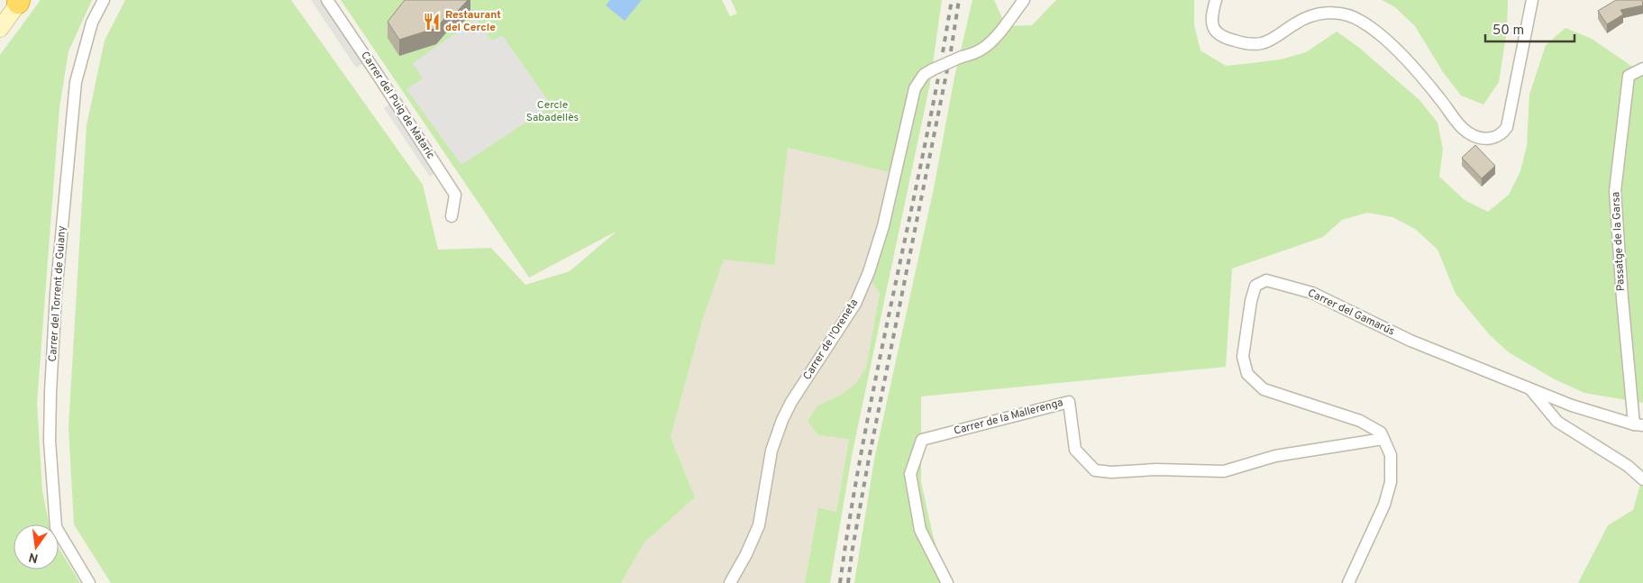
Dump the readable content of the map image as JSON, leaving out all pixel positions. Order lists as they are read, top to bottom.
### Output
{
  "streets": {
    "street": [
      "Carrer del Puig de Mataric",
      "Passatge de la Garsa",
      "Carrer del Torrent de Guiany",
      "Carrer del Gamarús",
      "Carrer de l'Oreneta",
      "Carrer de la Mallerenga"
    ]
  },
  "crossings": [
    ["Passatge de la Garsa", "Carrer del Gamarús"],
    ["Carrer del Gamarús", "Carrer de la Mallerenga"]
  ],
  "parks": ["Cercle Sabadellès"],
  "places": {
    "restaurant": ["Restaurant del Cercle"]
  },
  "scale_bar": "50 m",
  "north": "bottom"
}
